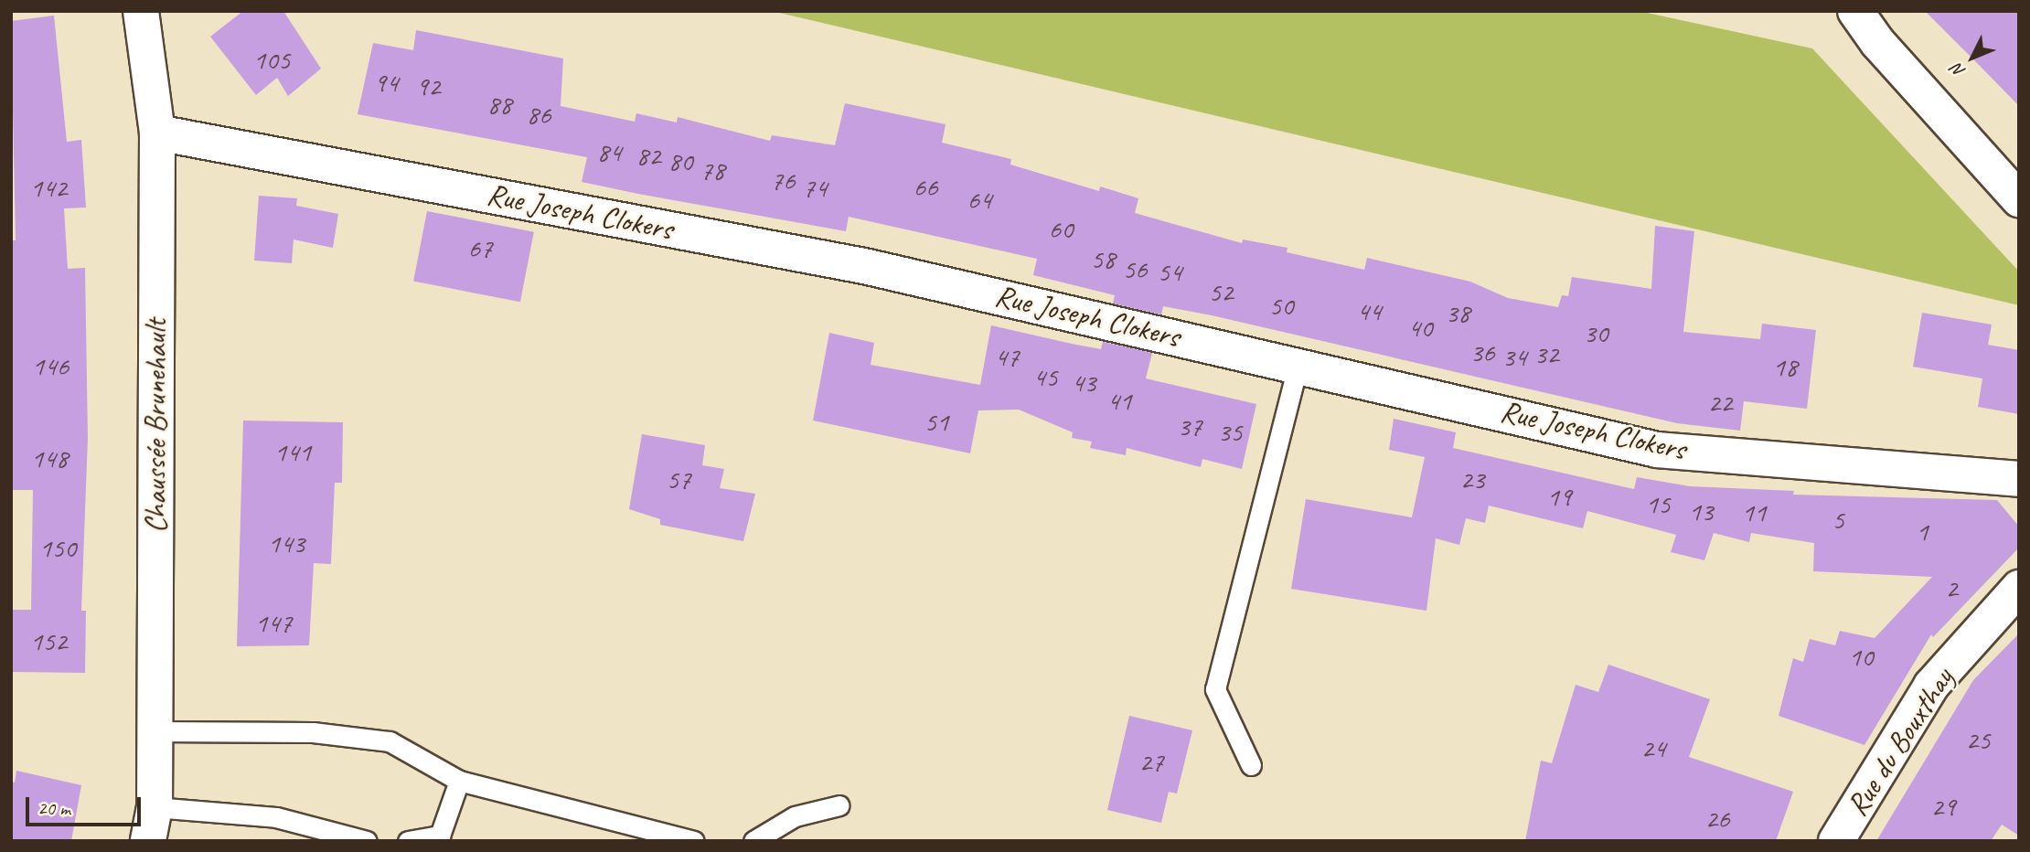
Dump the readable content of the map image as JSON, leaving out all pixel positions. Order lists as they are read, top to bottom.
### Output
{
  "streets": {
    "street": ["Rue Joseph Clokers", "Chaussée Brunehault", "Rue du Bouxthay"]
  },
  "crossings": [
    ["Rue Joseph Clokers", "Chaussée Brunehault"]
  ],
  "house_numbers": [
    "105",
    "94",
    "92",
    "88",
    "86",
    "84",
    "82",
    "80",
    "78",
    "76",
    "66",
    "142",
    "74",
    "64",
    "60",
    "67",
    "58",
    "56",
    "54",
    "52",
    "50",
    "44",
    "38",
    "40",
    "30",
    "36",
    "32",
    "47",
    "34",
    "146",
    "18",
    "45",
    "43",
    "41",
    "22",
    "51",
    "37",
    "35",
    "141",
    "148",
    "57",
    "23",
    "19",
    "15",
    "13",
    "11",
    "5",
    "1",
    "143",
    "150",
    "2",
    "147",
    "152",
    "10",
    "25",
    "24",
    "27",
    "29",
    "26"
  ],
  "scale_bar": "20 m",
  "north": "bottom left"
}
